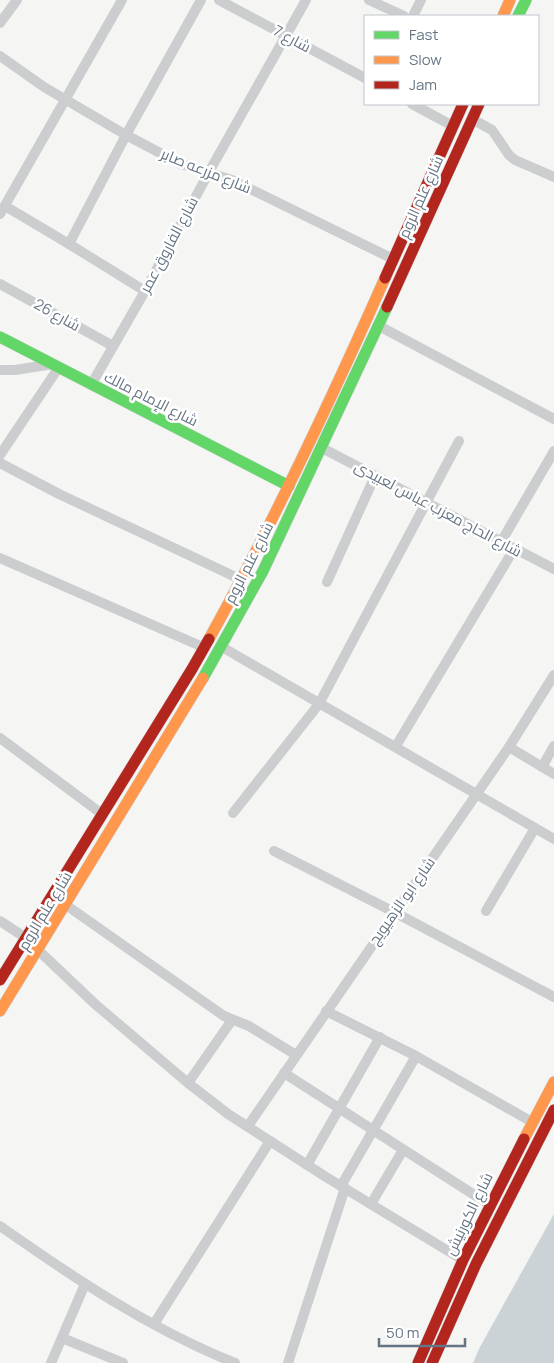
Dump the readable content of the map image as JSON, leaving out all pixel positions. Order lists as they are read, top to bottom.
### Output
{
  "streets": {
    "street": [
      "شارع 7",
      "شارع مزرعه صابر",
      "شارع علم الروم",
      "شارع الفاروق عمر",
      "شارع 26",
      "شارع الإمام مالك",
      "شارع الحاج معزب عباس لعبيدى",
      "شارع ابو الزهيويج",
      "شارع الكورنيش"
    ]
  },
  "crossings": [
    ["شارع 7", "شارع الفاروق عمر"],
    ["شارع مزرعه صابر", "شارع علم الروم"],
    ["شارع مزرعه صابر", "شارع الفاروق عمر"],
    ["شارع علم الروم", "شارع الإمام مالك"],
    ["شارع علم الروم", "شارع الحاج معزب عباس لعبيدى"],
    ["شارع الفاروق عمر", "شارع 26"],
    ["شارع الفاروق عمر", "شارع الإمام مالك"]
  ],
  "legend": ["Fast", "Slow", "Jam"],
  "scale_bar": "50 m"
}
